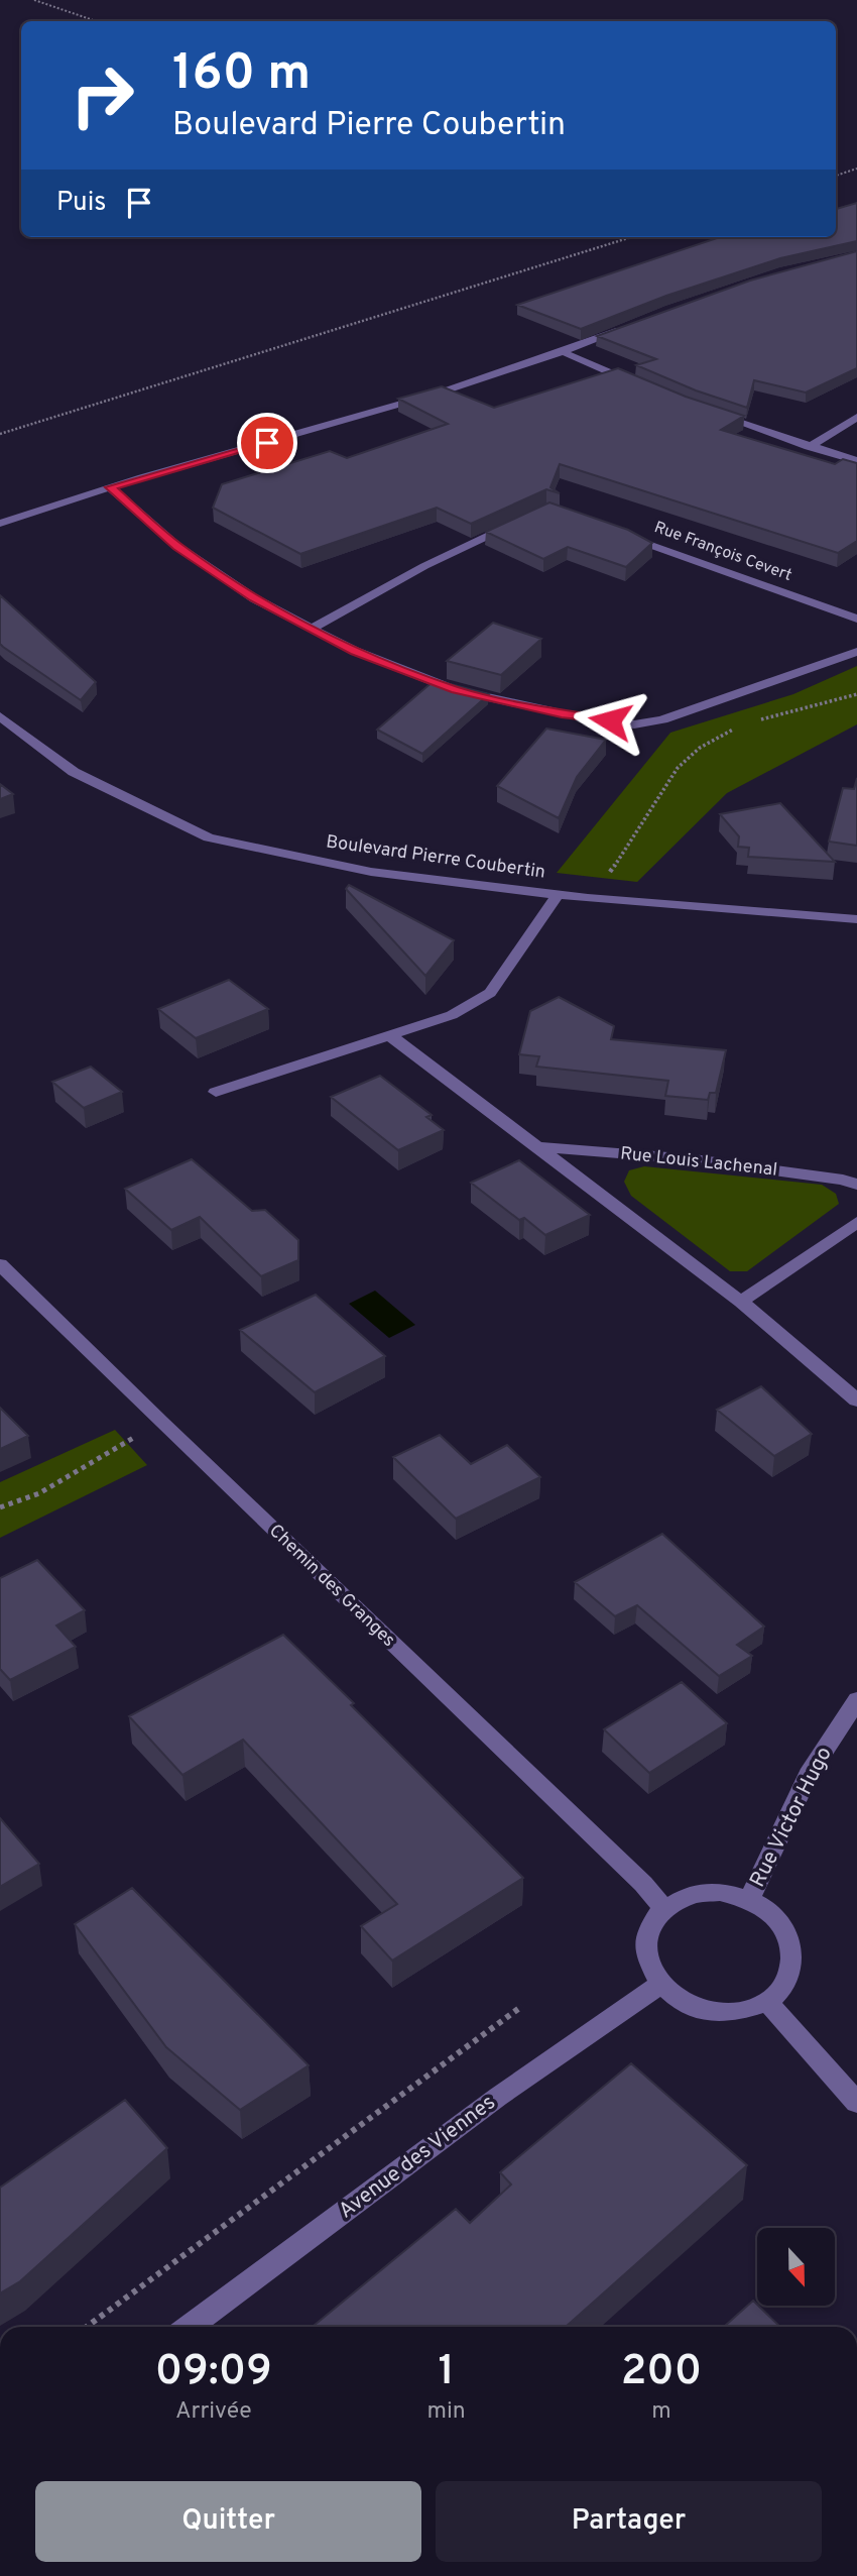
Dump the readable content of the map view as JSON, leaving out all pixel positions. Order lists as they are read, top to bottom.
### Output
{
  "streets": {
    "street": [
      "Rue François Cevert",
      "Boulevard Pierre Coubertin",
      "Rue Louis Lachenal",
      "Chemin des Granges",
      "Rue Victor Hugo",
      "Avenue des Viennes"
    ]
  },
  "crossings": [
    ["Chemin des Granges", "Rue Victor Hugo"],
    ["Chemin des Granges", "Avenue des Viennes"],
    ["Rue Victor Hugo", "Avenue des Viennes"]
  ],
  "north": "bottom",
  "page": {
    "turn": ["160 m", "Boulevard Pierre Coubertin"],
    "then": "Puis",
    "eta": [
      "09:09",
      "Arrivée",
      "1",
      "min",
      "200",
      "m"
    ],
    "buttons": ["Quitter", "Partager"]
  }
}
